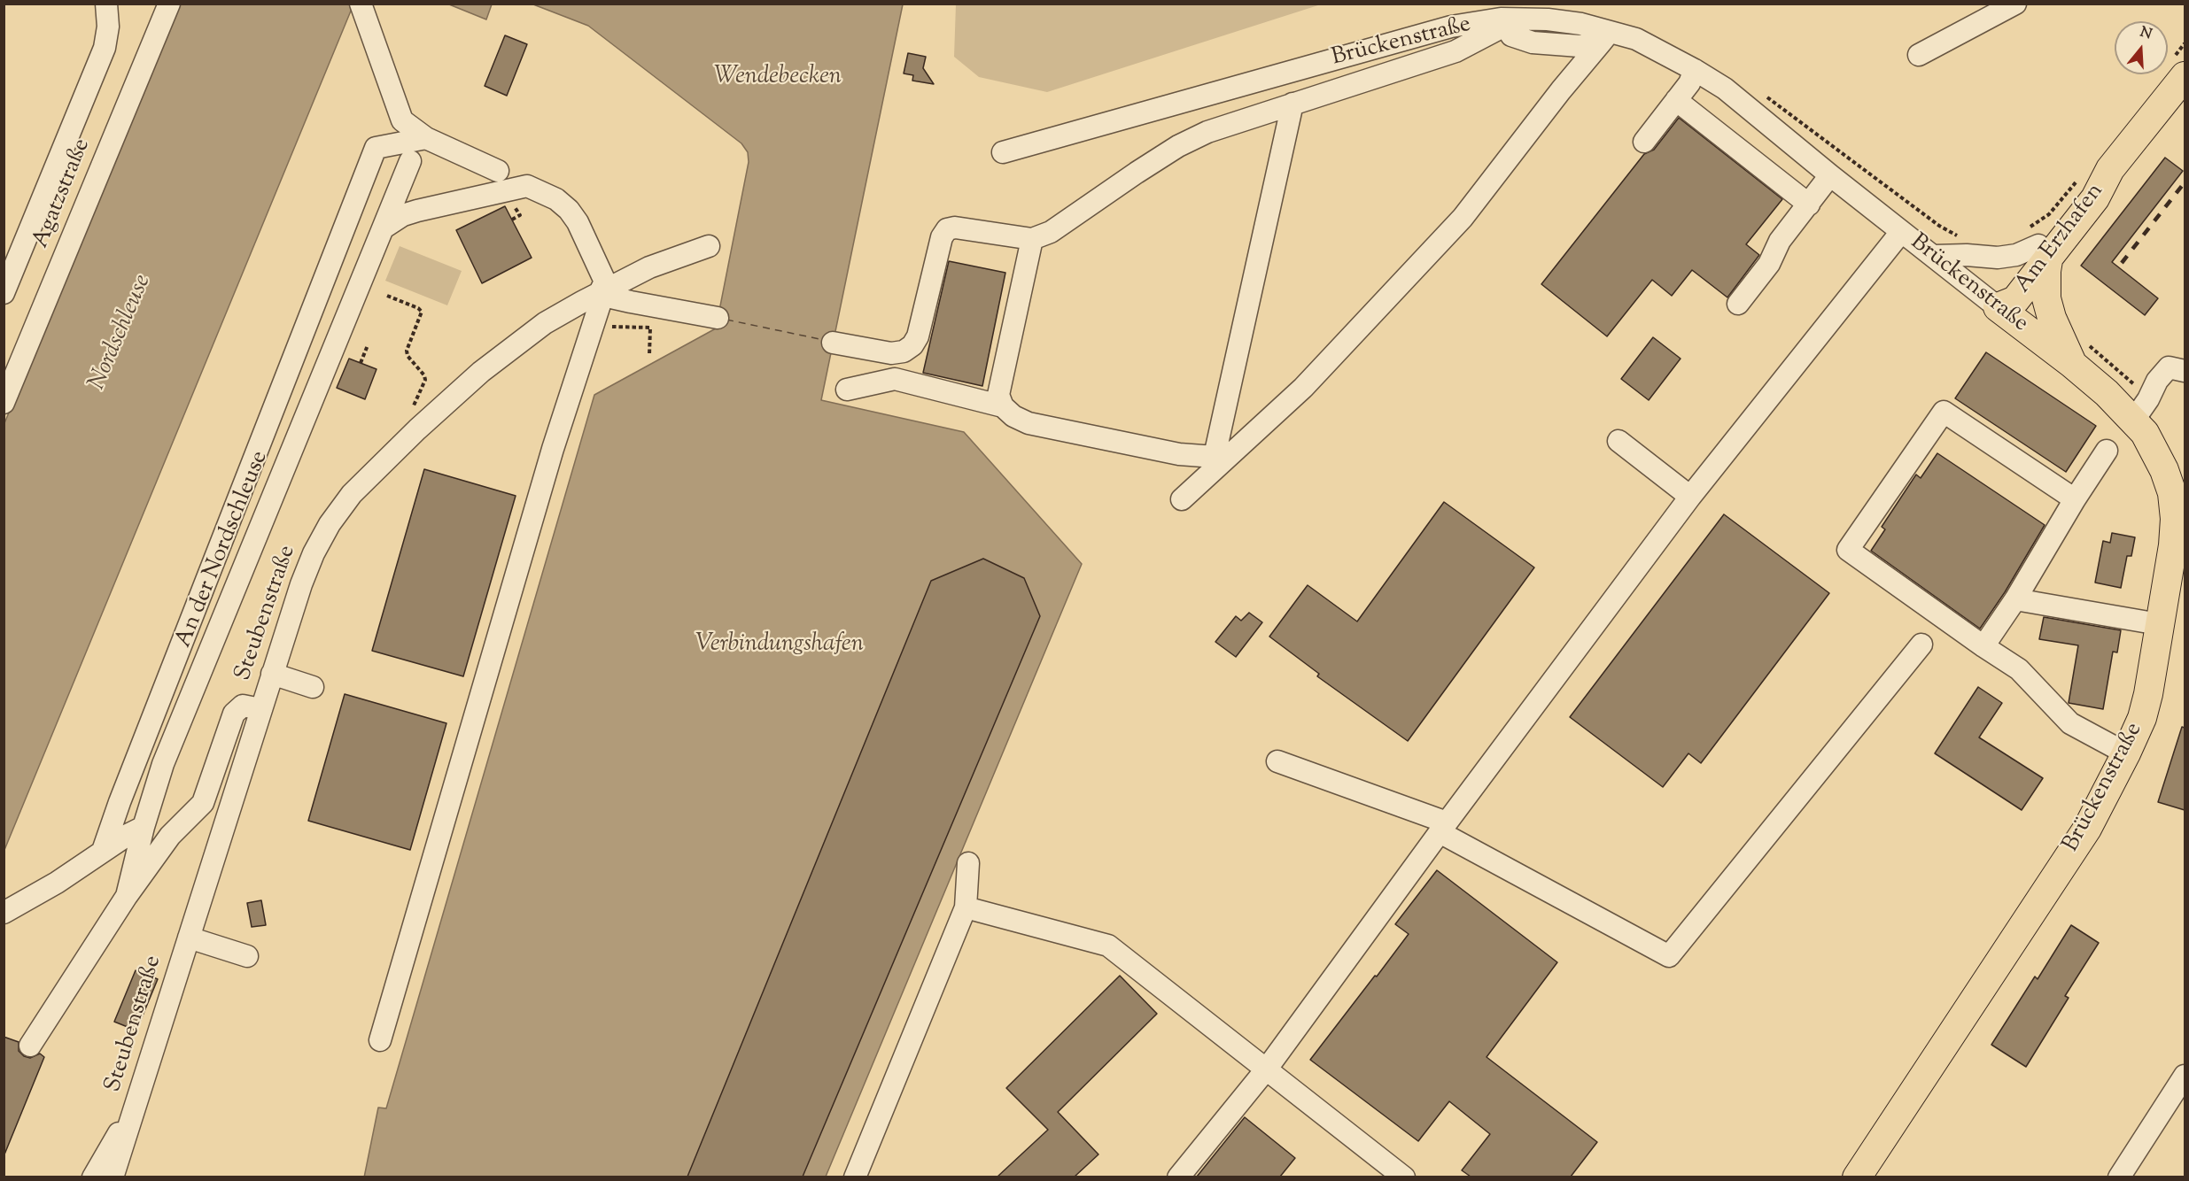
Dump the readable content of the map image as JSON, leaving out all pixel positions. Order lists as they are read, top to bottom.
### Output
{
  "streets": {
    "main road": ["Brückenstraße", "Am Erzhafen"],
    "street": ["Agatzstraße", "An der Nordschleuse", "Steubenstraße"]
  },
  "crossings": [
    ["Brückenstraße", "Am Erzhafen"],
    ["An der Nordschleuse", "Steubenstraße"]
  ],
  "water": ["Wendebecken", "Nordschleuse", "Verbindungshafen"],
  "north": "top"
}
